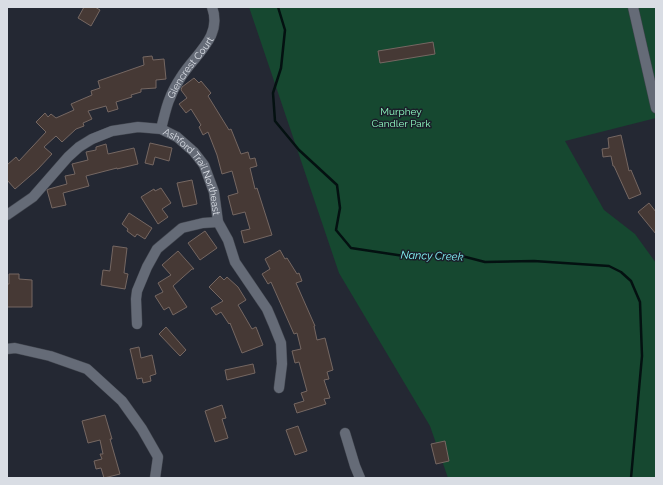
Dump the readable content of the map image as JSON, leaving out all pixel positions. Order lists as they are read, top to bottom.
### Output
{
  "streets": {
    "street": ["Glencrest Court", "Ashford Trail Northeast"]
  },
  "crossings": [
    ["Glencrest Court", "Ashford Trail Northeast"]
  ],
  "water": ["Nancy Creek"],
  "parks": ["Murphey Candler Park"]
}
